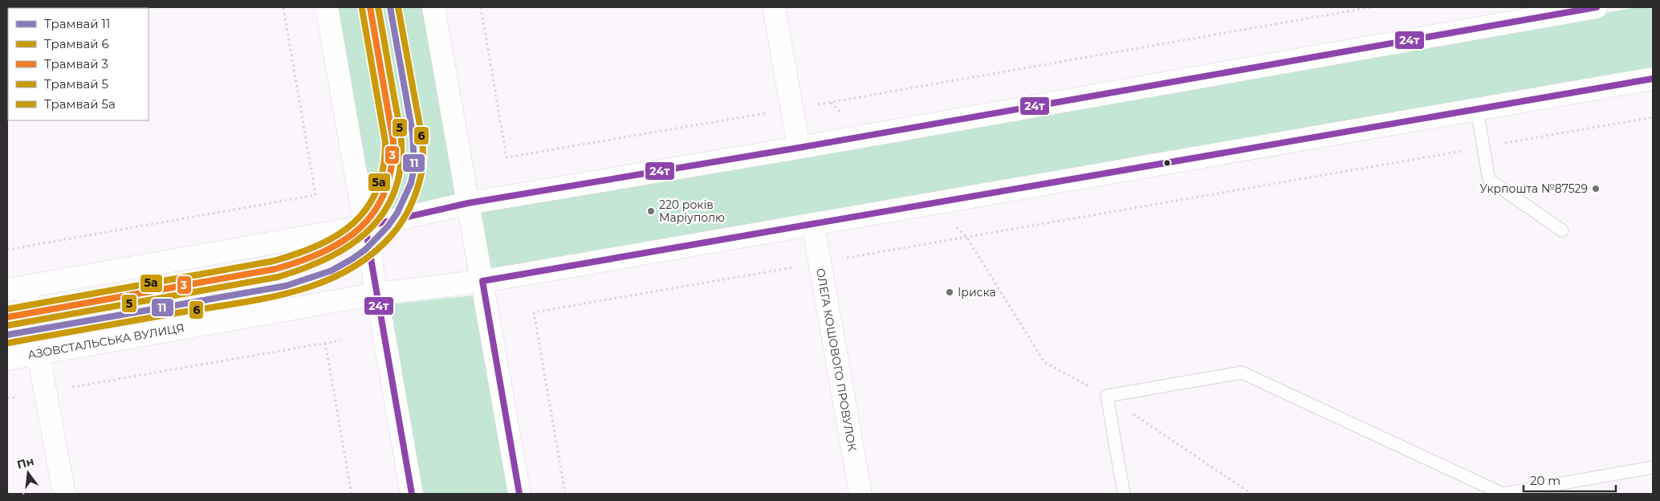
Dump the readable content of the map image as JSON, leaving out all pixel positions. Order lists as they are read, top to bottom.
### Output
{
  "streets": {
    "street": ["АЗОВСТАЛЬСЬКА ВУЛИЦЯ", "ОЛЕГА КОШОВОГО ПРОВУЛОК"]
  },
  "crossings": [
    ["АЗОВСТАЛЬСЬКА ВУЛИЦЯ", "ОЛЕГА КОШОВОГО ПРОВУЛОК"]
  ],
  "places": ["Укрпошта №87529", "220 років Маріуполю", "Іриска"],
  "lines": [
    "tram line 11",
    "tram line 6",
    "tram line 3",
    "tram line 5",
    "transit line 24т",
    "tram line 5а"
  ],
  "legend": [
    "Трамвай 11",
    "Трамвай 6",
    "Трамвай 3",
    "Трамвай 5",
    "Трамвай 5а"
  ],
  "scale_bar": "20 m",
  "north": "top"
}
